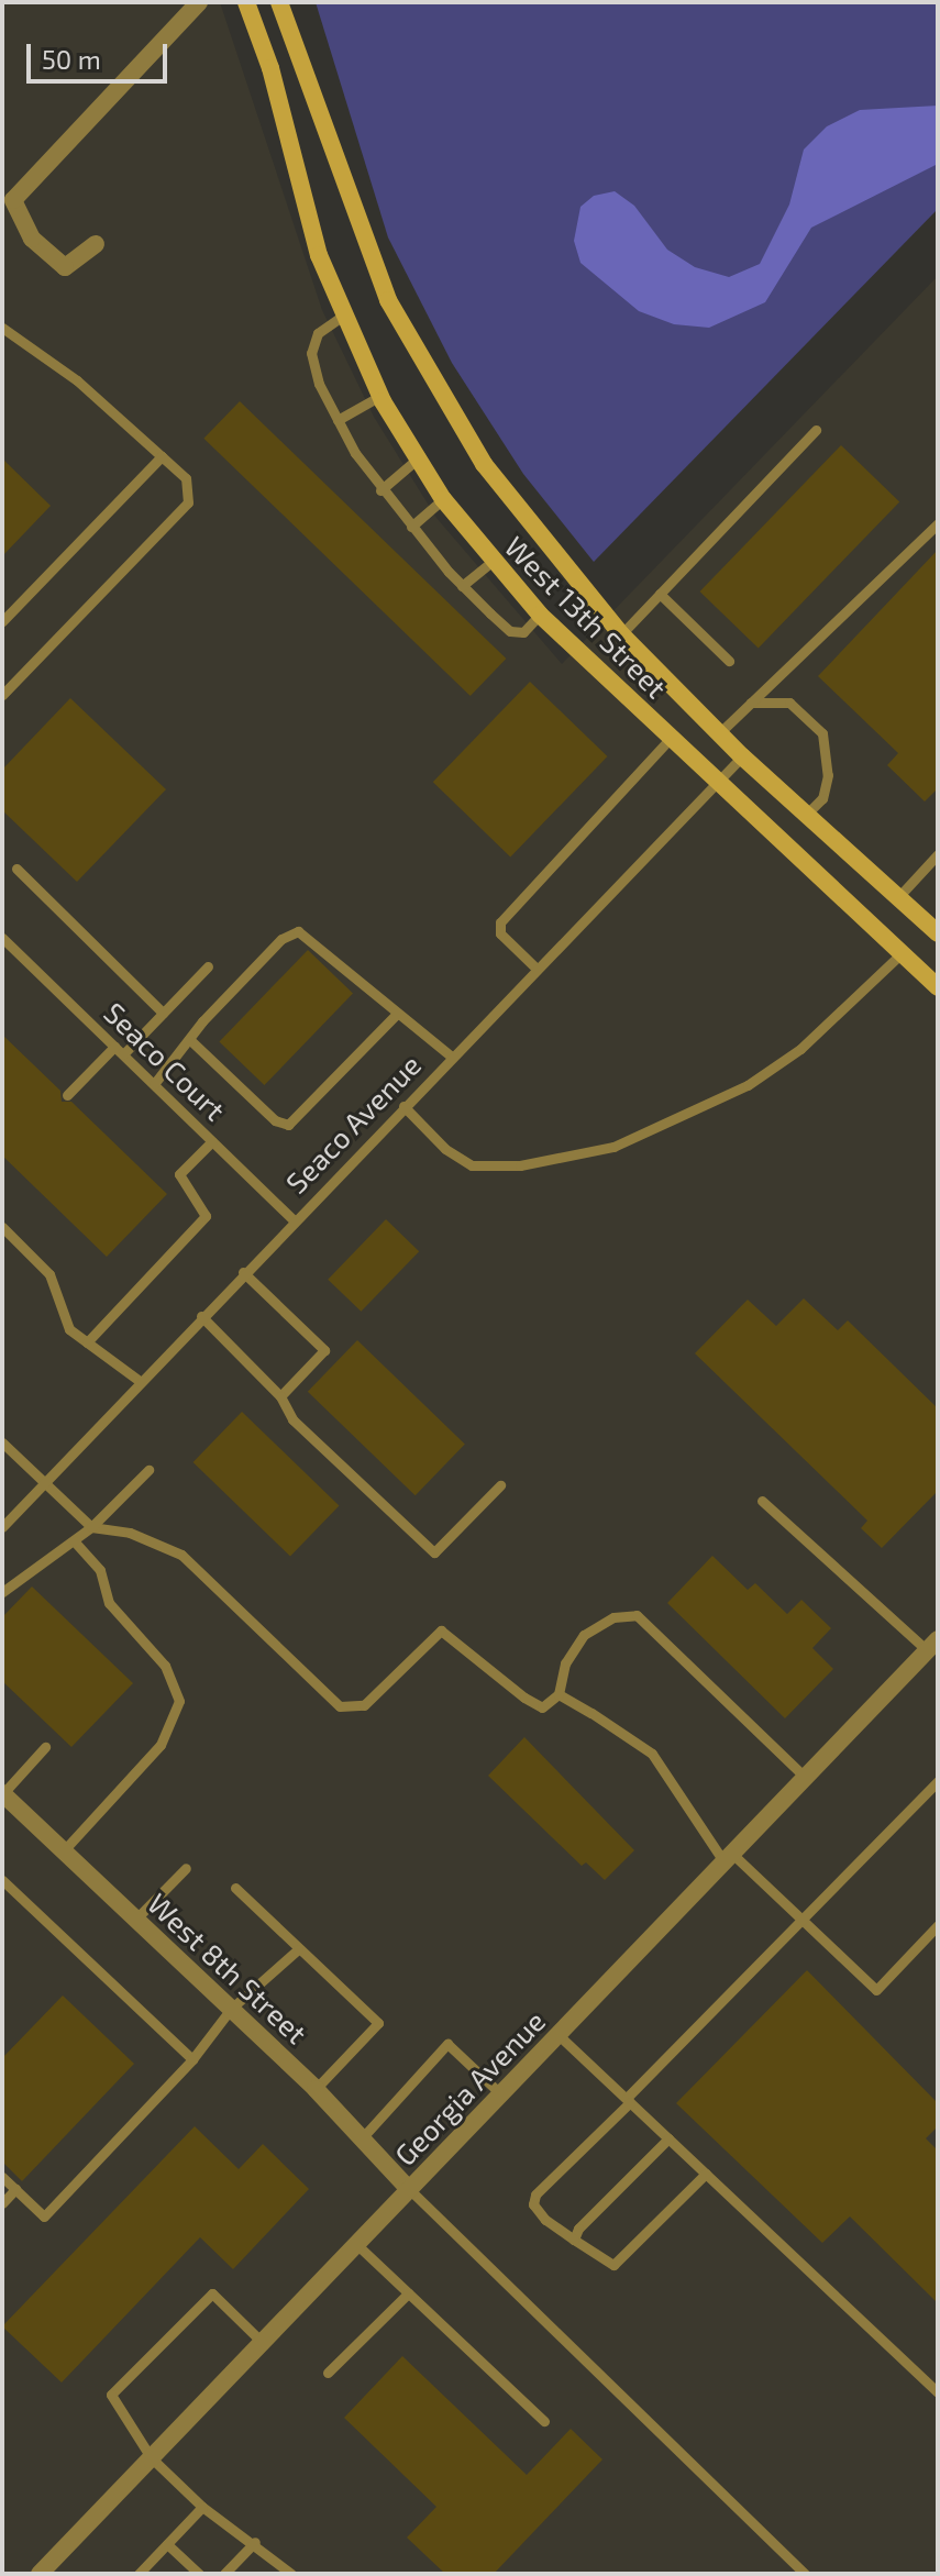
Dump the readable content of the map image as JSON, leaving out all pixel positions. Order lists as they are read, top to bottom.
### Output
{
  "streets": {
    "main road": ["West 13th Street"],
    "street": ["West 8th Street", "Georgia Avenue"],
    "lane": ["Seaco Court", "Seaco Avenue"]
  },
  "crossings": [
    ["West 13th Street", "Seaco Avenue"],
    ["Seaco Court", "Seaco Avenue"],
    ["West 8th Street", "Georgia Avenue"]
  ],
  "scale_bar": "50 m"
}
